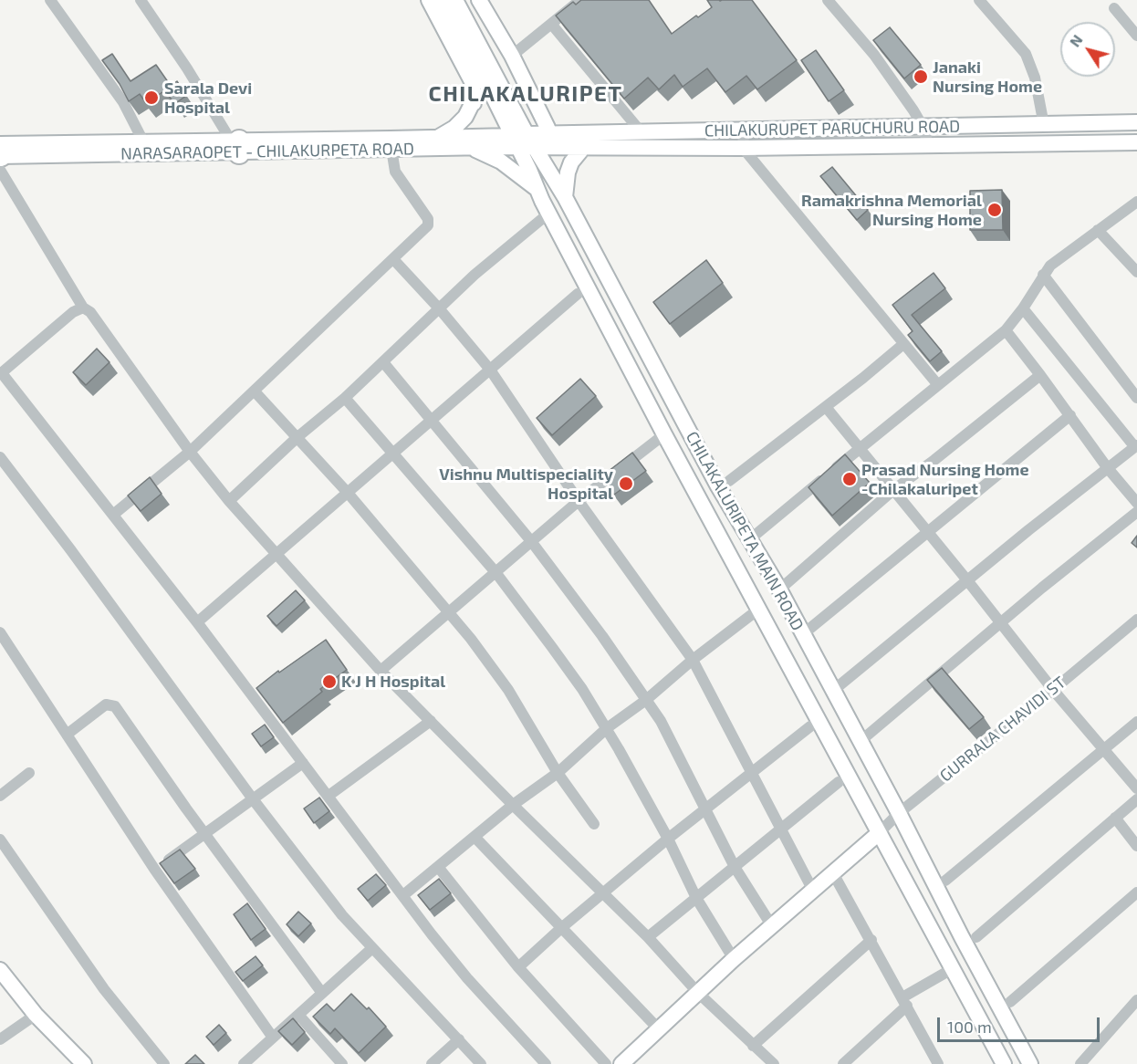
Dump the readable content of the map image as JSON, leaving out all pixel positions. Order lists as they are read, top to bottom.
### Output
{
  "streets": {
    "main road": ["CHILAKURUPET PARUCHURU ROAD", "NARASARAOPET - CHILAKURPETA ROAD", "CHILAKALURIPETA MAIN ROAD"],
    "street": ["GURRALA CHAVIDI ST"]
  },
  "crossings": [
    ["CHILAKURUPET PARUCHURU ROAD", "NARASARAOPET - CHILAKURPETA ROAD"],
    ["CHILAKURUPET PARUCHURU ROAD", "CHILAKALURIPETA MAIN ROAD"],
    ["NARASARAOPET - CHILAKURPETA ROAD", "CHILAKALURIPETA MAIN ROAD"],
    ["CHILAKALURIPETA MAIN ROAD", "GURRALA CHAVIDI ST"]
  ],
  "districts": ["CHILAKALURIPET"],
  "places": [
    "Janaki Nursing Home",
    "Sarala Devi Hospital",
    "Ramakrishna Memorial Nursing Home",
    "Prasad Nursing Home -Chilakaluripet",
    "Vishnu Multispeciality Hospital",
    "K J H Hospital"
  ],
  "scale_bar": "100 m",
  "north": "top left"
}
